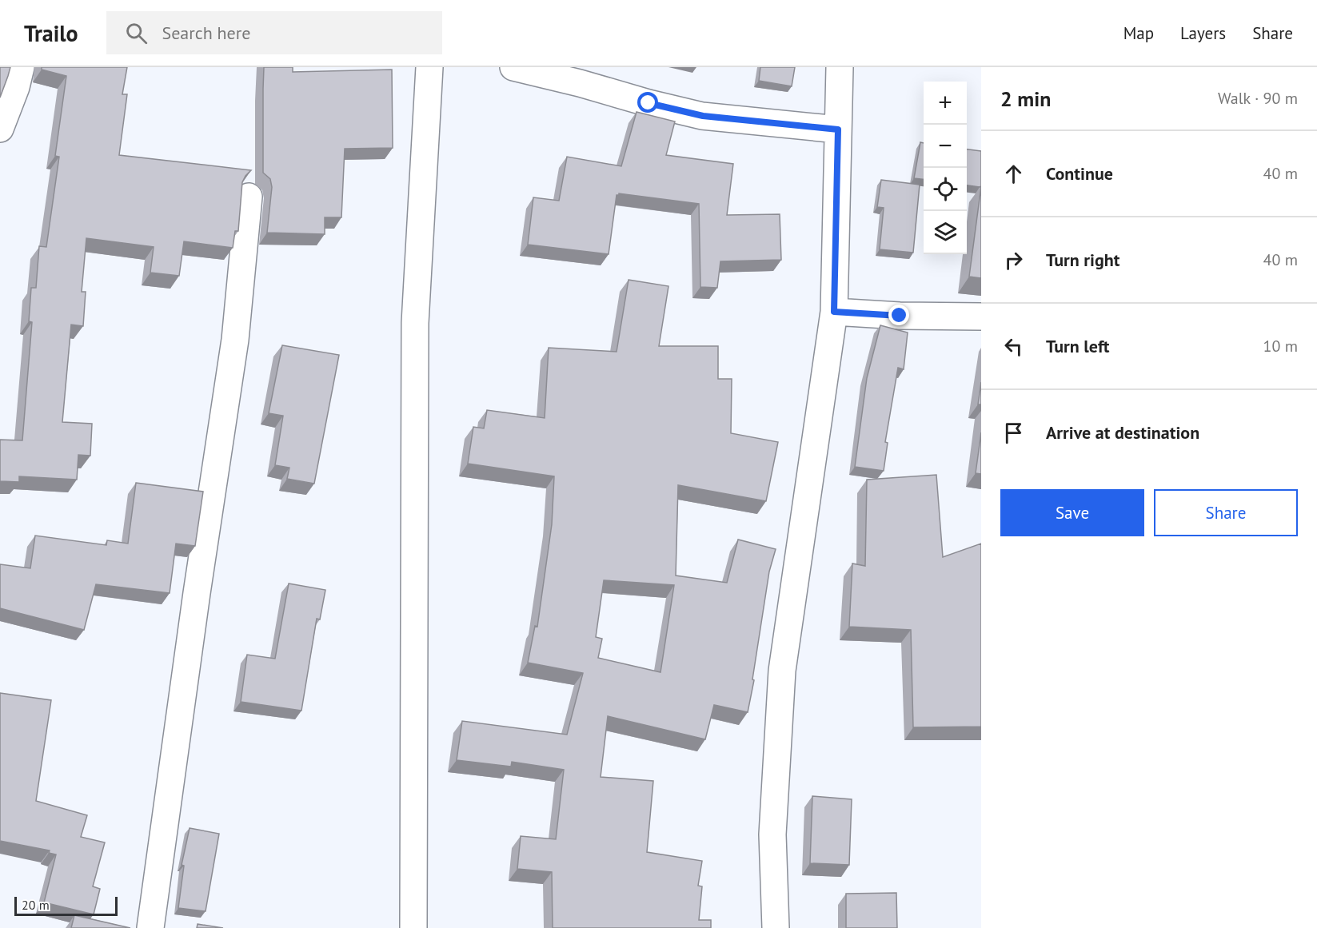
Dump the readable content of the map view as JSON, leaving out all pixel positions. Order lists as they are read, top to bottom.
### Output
{
  "scale_bar": "20 m",
  "page": {
    "header": "Trailo",
    "search": "Search here",
    "nav": ["Map", "Layers", "Share"],
    "heading": ["2 min", "Walk · 90 m"],
    "map_buttons": ["+", "−"],
    "list": [
      ["Continue", "40 m"],
      ["Turn right", "40 m"],
      ["Turn left", "10 m"],
      "Arrive at destination"
    ],
    "buttons": ["Save", "Share"],
    "scale": "20 m"
  }
}
